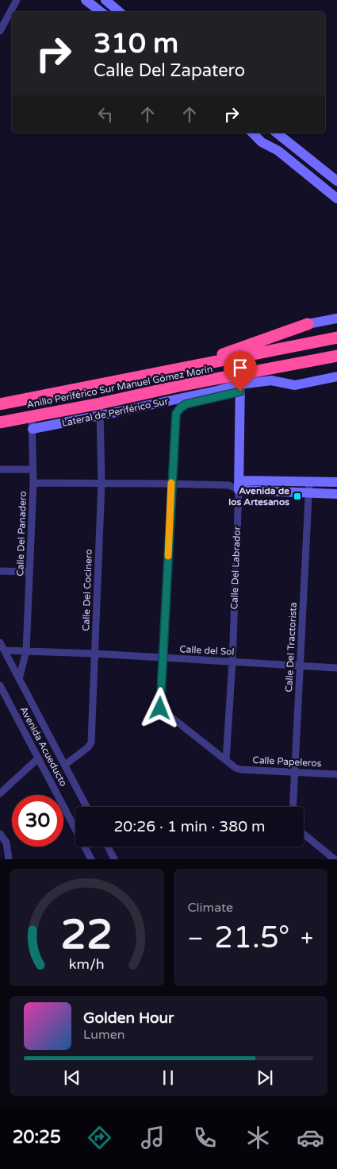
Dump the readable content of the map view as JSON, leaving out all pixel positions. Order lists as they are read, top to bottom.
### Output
{
  "streets": {
    "highway": ["Anillo Periférico Sur Manuel Gómez Morín"],
    "street": [
      "Calle Del Panadero",
      "Calle Del Labrador",
      "Calle Del Cocinero",
      "Calle Del Tractorista",
      "Calle del Sol",
      "Avenida Acueducto",
      "Calle Papeleros"
    ]
  },
  "crossings": [
    ["Anillo Periférico Sur Manuel Gómez Morín", "Calle Del Panadero"],
    ["Anillo Periférico Sur Manuel Gómez Morín", "Calle Del Labrador"],
    ["Anillo Periférico Sur Manuel Gómez Morín", "Calle Del Cocinero"],
    ["Calle Del Panadero", "Calle del Sol"],
    ["Calle Del Panadero", "Avenida Acueducto"],
    ["Calle Del Labrador", "Calle del Sol"],
    ["Calle Del Labrador", "Calle Papeleros"],
    ["Calle Del Cocinero", "Calle del Sol"],
    ["Calle Del Cocinero", "Avenida Acueducto"],
    ["Calle Del Tractorista", "Calle del Sol"],
    ["Calle Del Tractorista", "Calle Papeleros"],
    ["Calle del Sol", "Avenida Acueducto"]
  ],
  "places": {
    "transit": ["Avenida de los Artesanos"]
  },
  "page": {
    "turn": ["310 m", "Calle Del Zapatero"],
    "limit": "30",
    "trip": "20:26 · 1 min · 380 m",
    "tile": "Climate",
    "heat": ["−", "21.5°", "+"],
    "song": ["Golden Hour", "Lumen"],
    "tabs": "20:25",
    "gauge": ["22", "km/h"]
  }
}
